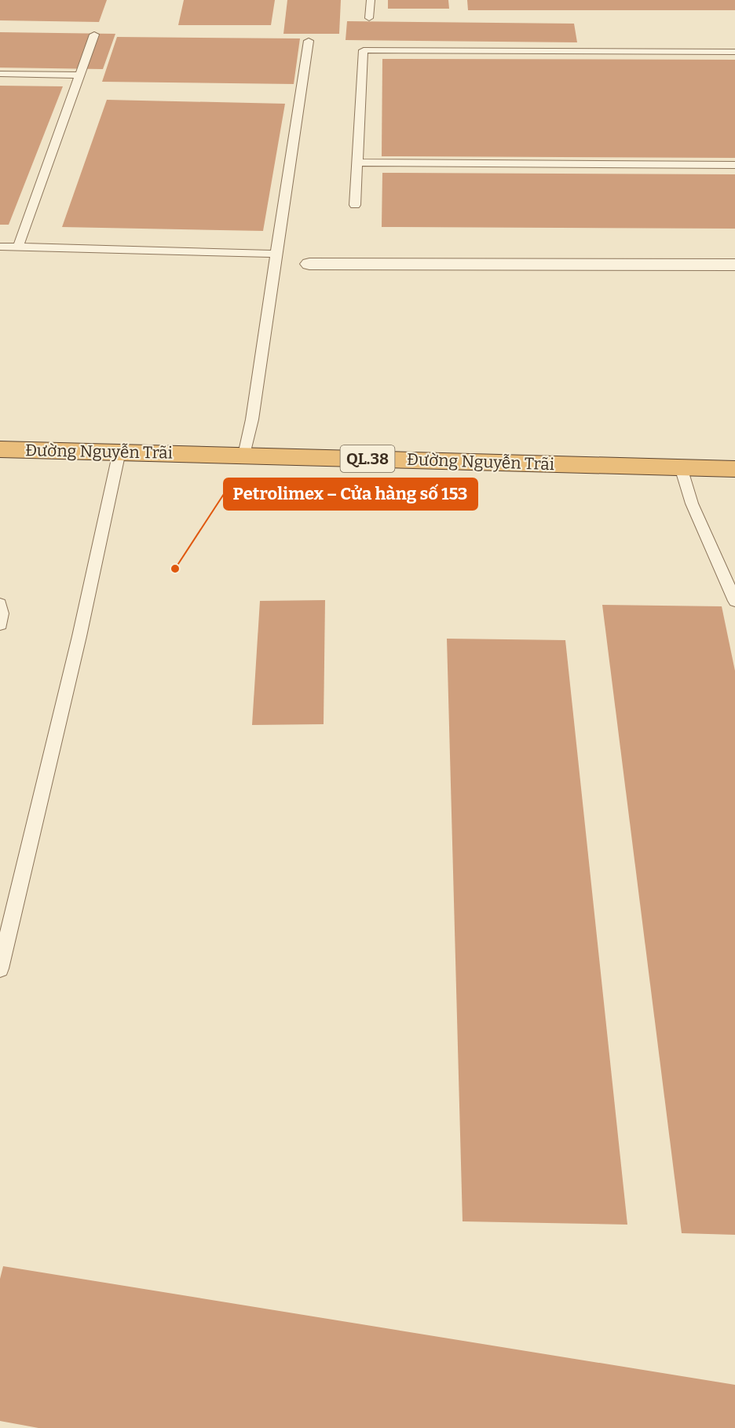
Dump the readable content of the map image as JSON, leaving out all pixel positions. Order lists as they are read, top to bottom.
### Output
{
  "streets": {
    "highway": ["Đường Nguyễn Trãi", "QL.38"]
  },
  "places": ["Petrolimex – Cửa hàng số 153"]
}
